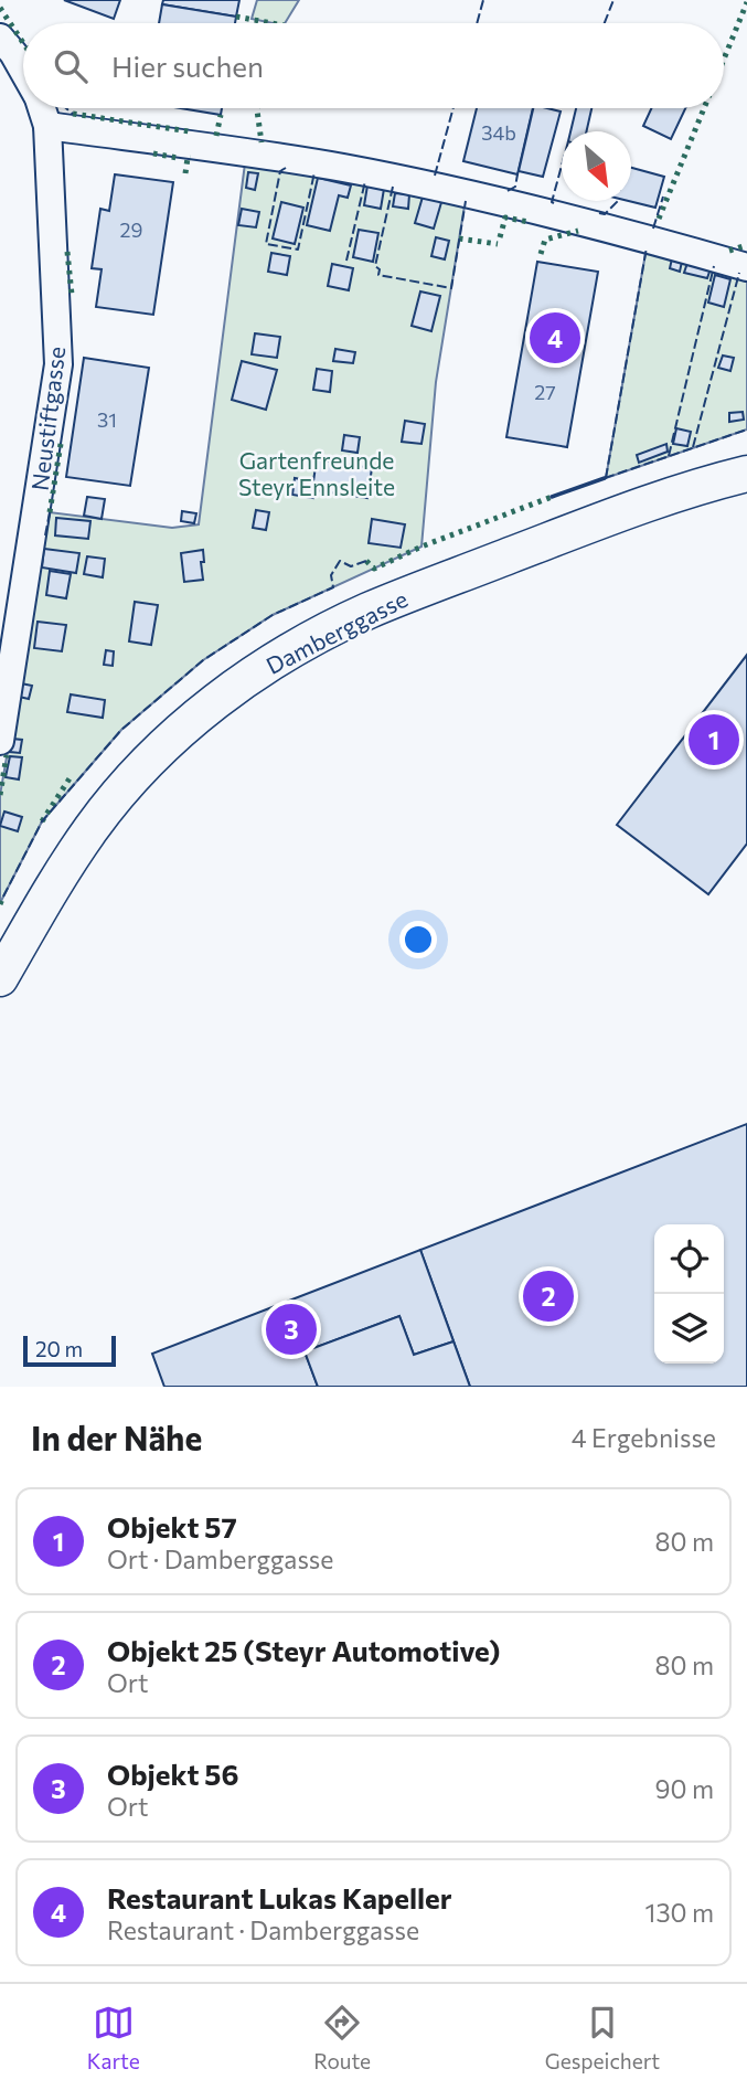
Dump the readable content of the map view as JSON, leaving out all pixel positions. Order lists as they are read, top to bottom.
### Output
{
  "streets": {
    "street": ["Neustiftgasse", "Damberggasse"]
  },
  "parks": ["Gartenfreunde Steyr Ennsleite"],
  "house_numbers": [
    "34b",
    "29",
    "27",
    "31"
  ],
  "scale_bar": "20 m",
  "north": "bottom right",
  "page": {
    "search": "Hier suchen",
    "pins": [
      "4",
      "1",
      "2",
      "3"
    ],
    "scale": "20 m",
    "heading": ["In der Nähe", "4 Ergebnisse"],
    "list": [
      {
        "mark": "1",
        "name": "Objekt 57",
        "note": "Ort · Damberggasse",
        "value": "80 m"
      },
      {
        "mark": "2",
        "name": "Objekt 25 (Steyr Automotive)",
        "note": "Ort",
        "value": "80 m"
      },
      {
        "mark": "3",
        "name": "Objekt 56",
        "note": "Ort",
        "value": "90 m"
      },
      {
        "mark": "4",
        "name": "Restaurant Lukas Kapeller",
        "note": "Restaurant · Damberggasse",
        "value": "130 m"
      }
    ],
    "nav": ["Karte", "Route", "Gespeichert"]
  }
}
